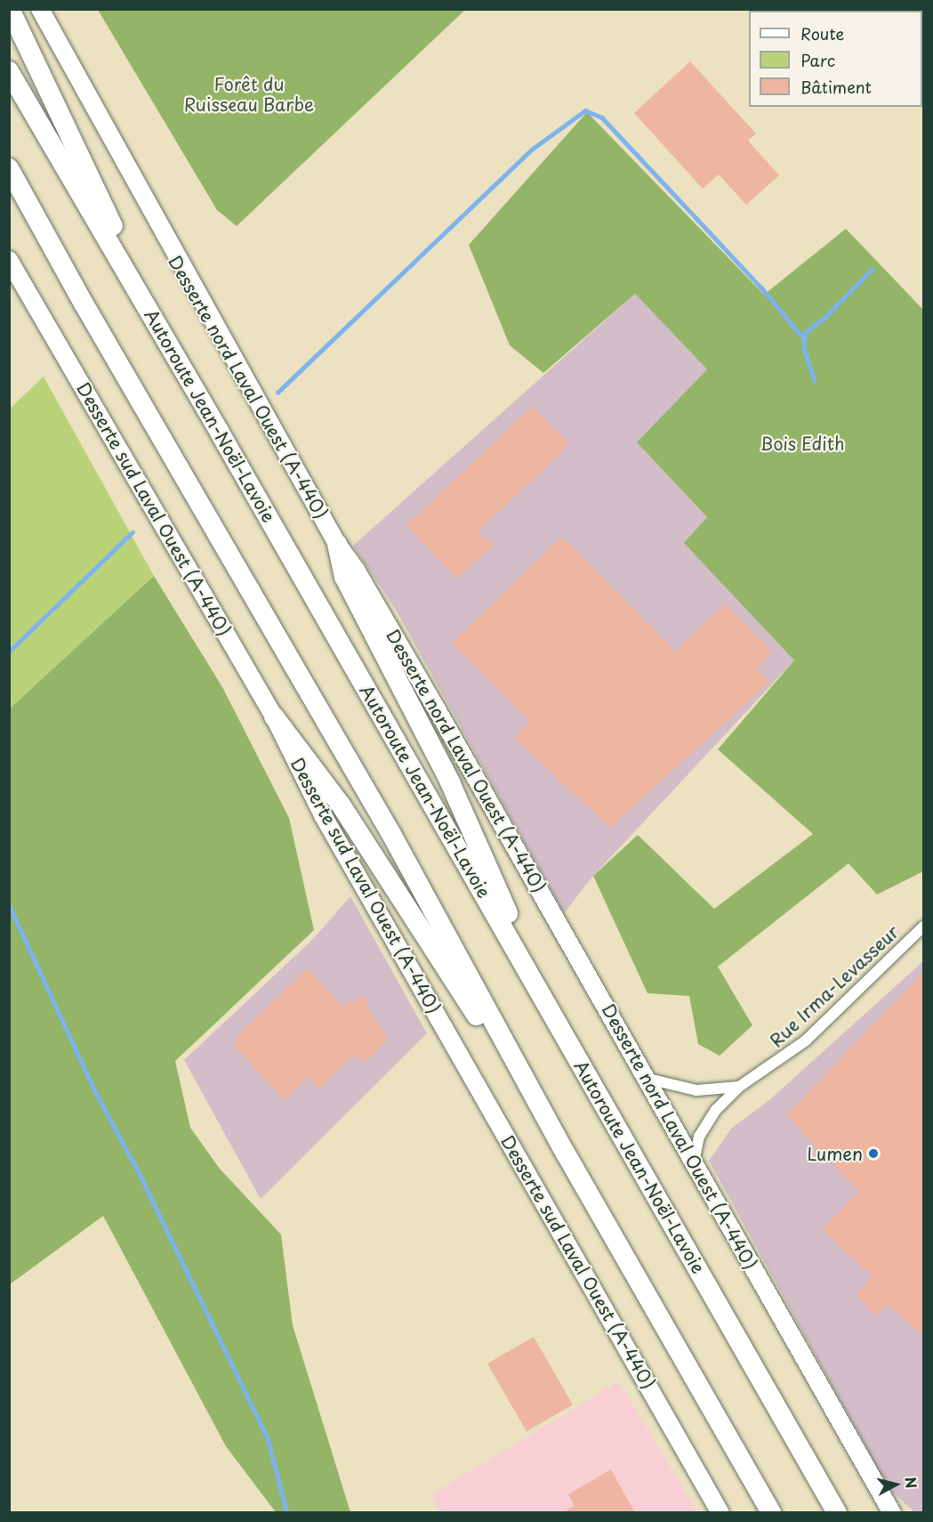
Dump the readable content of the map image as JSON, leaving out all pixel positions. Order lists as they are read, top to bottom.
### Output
{
  "streets": {
    "highway": ["Autoroute Jean-Noël-Lavoie"],
    "main road": ["Desserte nord Laval Ouest (A-440)", "Desserte sud Laval Ouest (A-440)"],
    "street": ["Rue Irma-Levasseur"]
  },
  "crossings": [
    ["Desserte nord Laval Ouest (A-440)", "Rue Irma-Levasseur"]
  ],
  "parks": ["Forêt du Ruisseau Barbe", "Bois Edith"],
  "places": ["Lumen"],
  "legend": ["Route", "Parc", "Bâtiment"],
  "north": "right"
}
